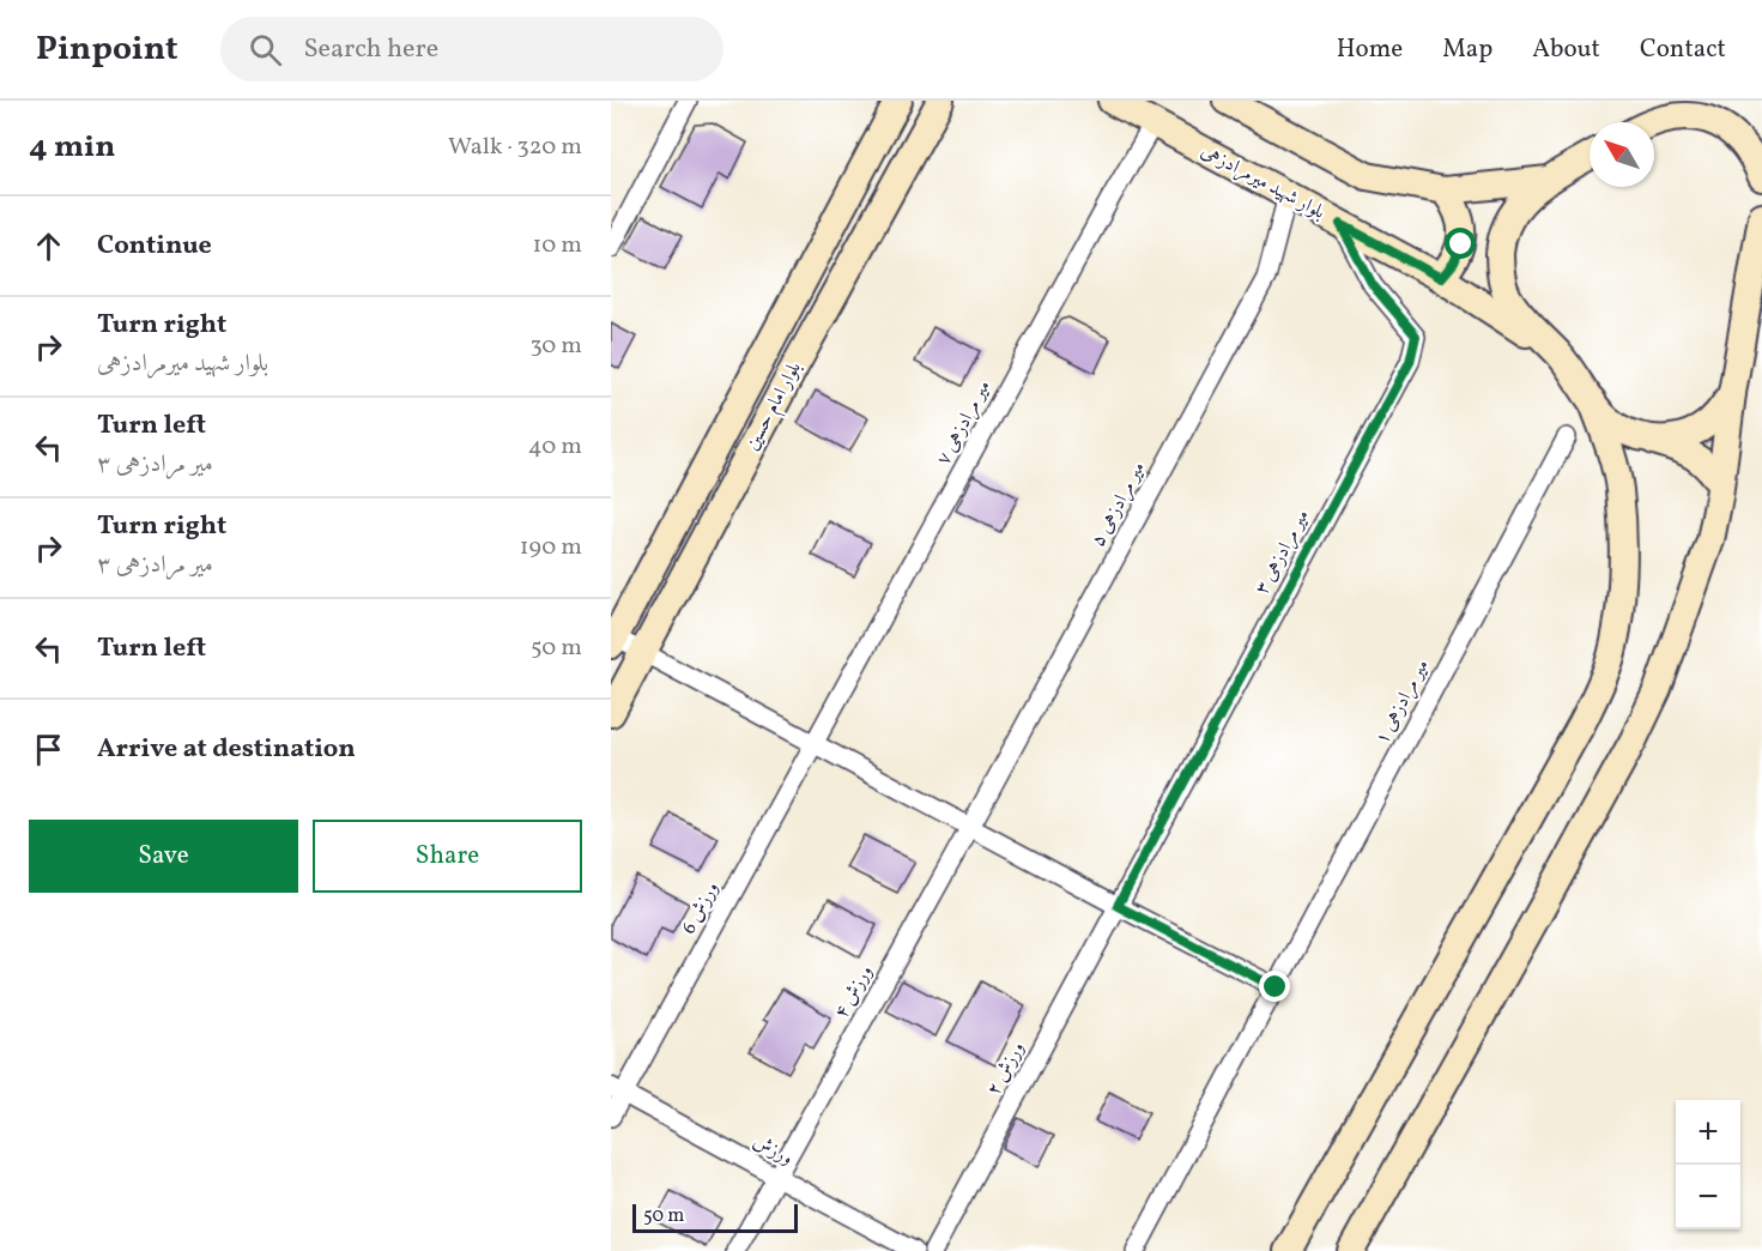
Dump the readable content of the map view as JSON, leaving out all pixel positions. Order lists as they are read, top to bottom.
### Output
{
  "streets": {
    "main road": ["بلوار شهید میرمرادزهی", "بلوار امام حسین"],
    "street": [
      "میر مرادزهی ۷",
      "میر مرادزهی ۵",
      "میر مرادزهی ۳",
      "میر مرادزهی ۱",
      "ورزش 6",
      "ورزش ۴",
      "ورزش ۲",
      "ورزش"
    ]
  },
  "crossings": [
    ["بلوار شهید میرمرادزهی", "میر مرادزهی ۷"],
    ["بلوار شهید میرمرادزهی", "میر مرادزهی ۵"],
    ["بلوار شهید میرمرادزهی", "میر مرادزهی ۳"],
    ["میر مرادزهی ۷", "ورزش 6"],
    ["میر مرادزهی ۵", "ورزش ۴"],
    ["میر مرادزهی ۳", "ورزش ۲"],
    ["ورزش 6", "ورزش"],
    ["ورزش ۴", "ورزش"]
  ],
  "scale_bar": "50 m",
  "north": "top left",
  "page": {
    "header": "Pinpoint",
    "search": "Search here",
    "nav": [
      "Home",
      "Map",
      "About",
      "Contact"
    ],
    "heading": ["4 min", "Walk · 320 m"],
    "list": [
      ["Continue", "10 m"],
      ["Turn right", "بلوار شهید میرمرادزهی", "30 m"],
      ["Turn left", "میر مرادزهی ۳", "40 m"],
      ["Turn right", "میر مرادزهی ۳", "190 m"],
      ["Turn left", "50 m"],
      "Arrive at destination"
    ],
    "buttons": ["Save", "Share"],
    "map_buttons": ["+", "−"],
    "scale": "50 m"
  }
}
